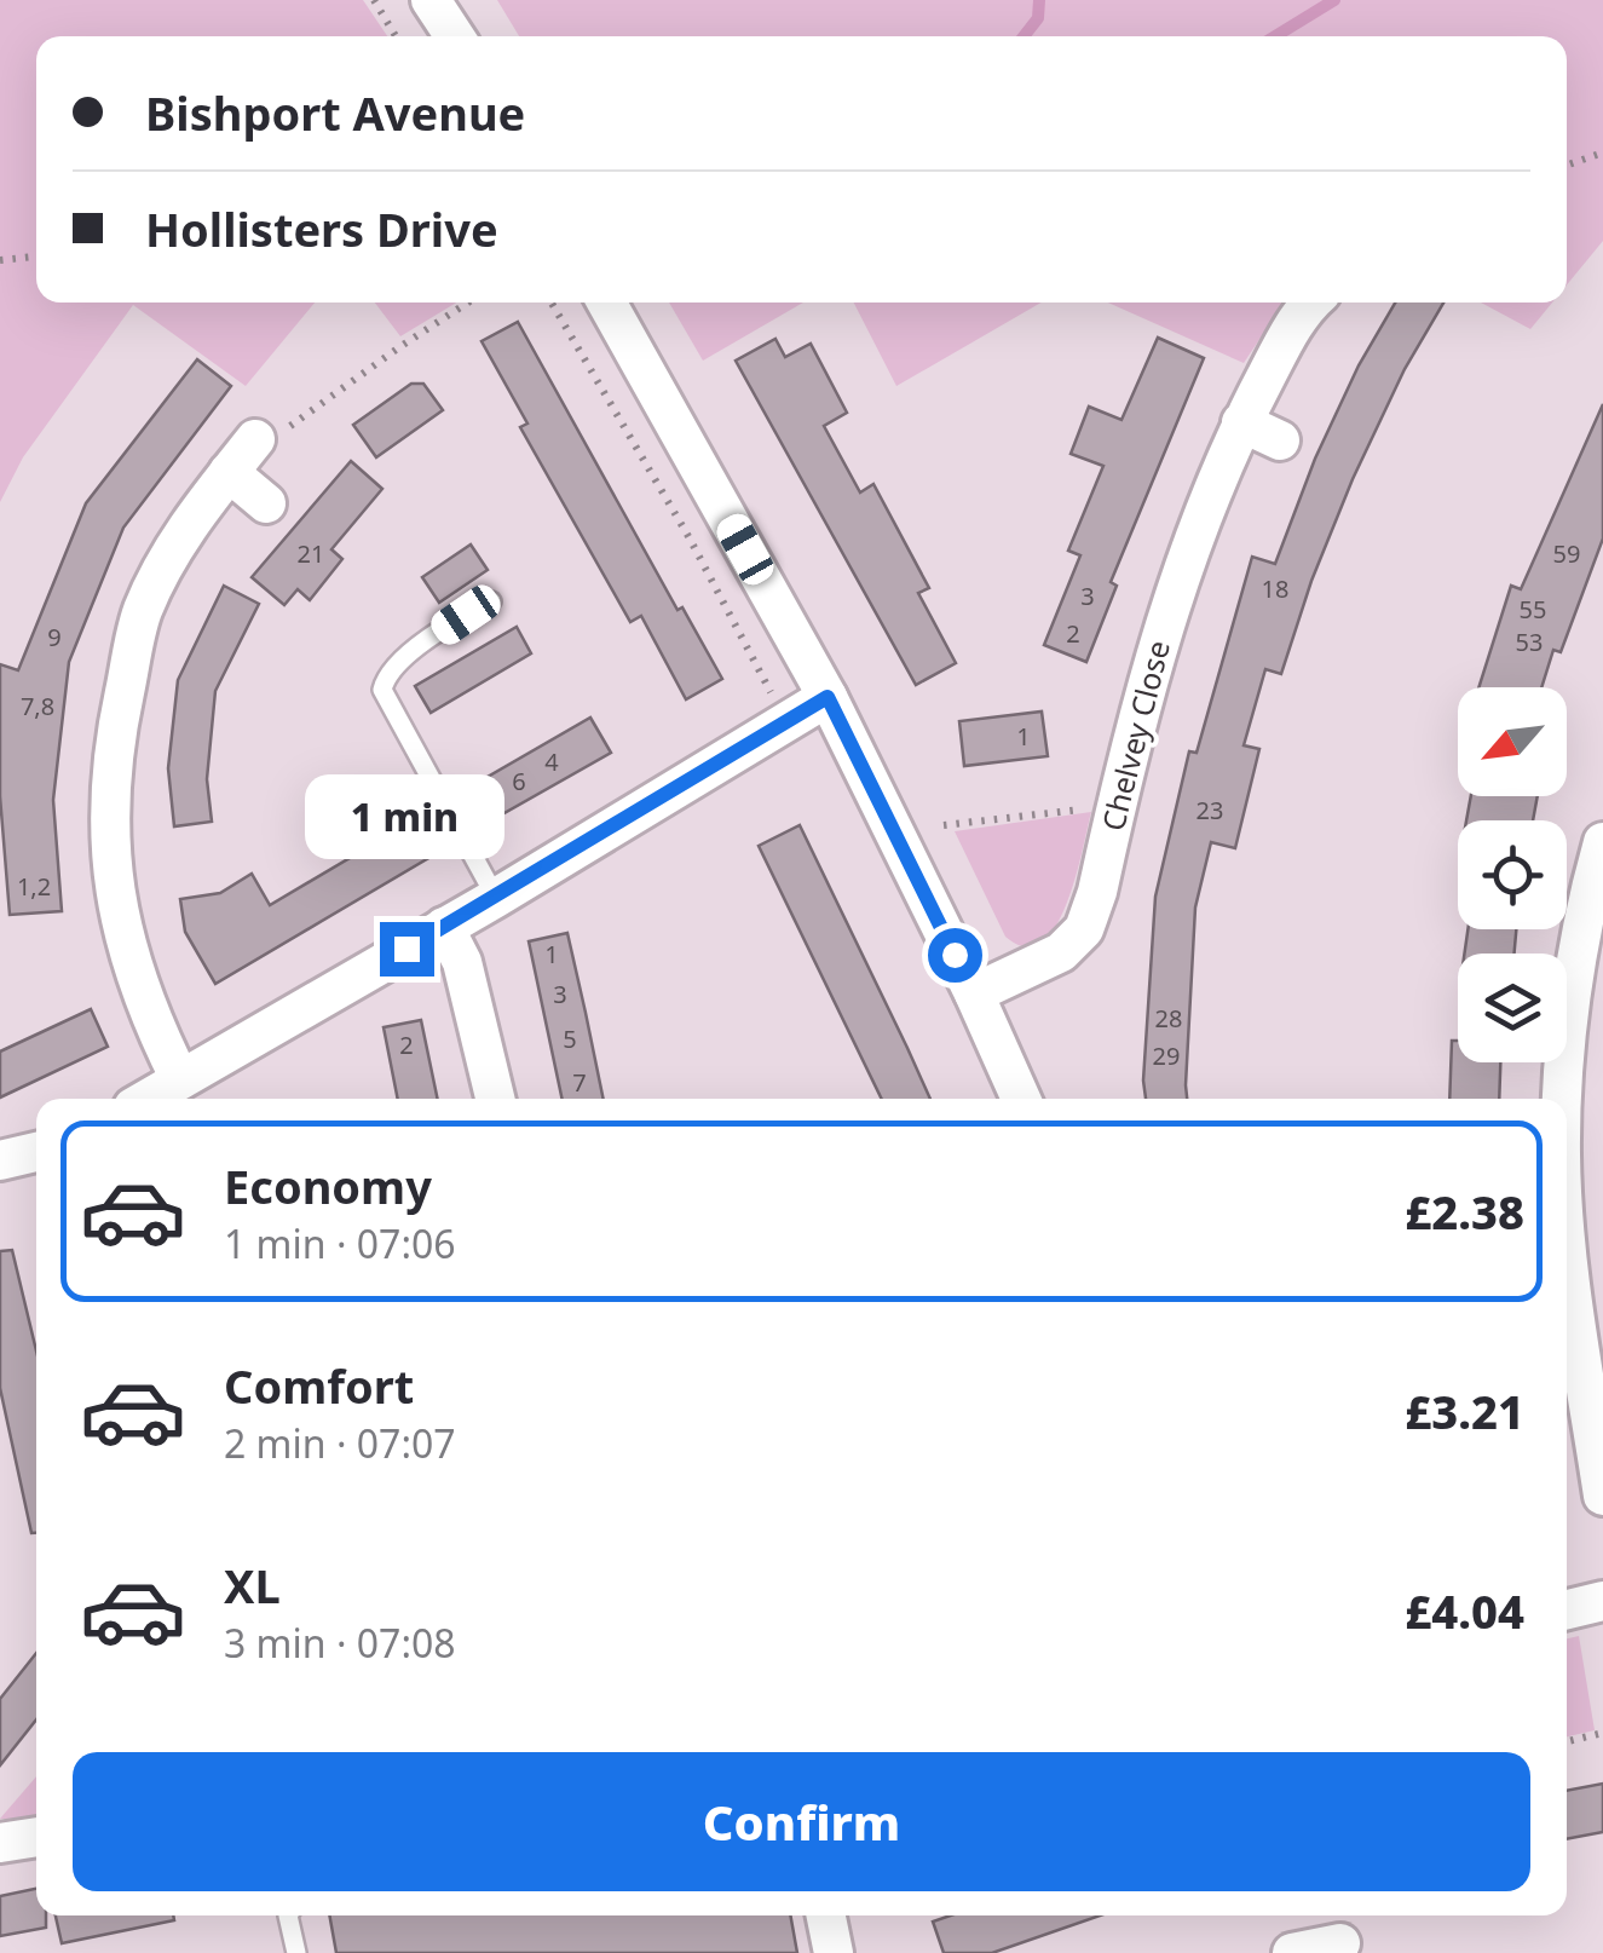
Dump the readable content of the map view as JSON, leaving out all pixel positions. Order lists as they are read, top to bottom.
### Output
{
  "streets": {
    "street": ["Chelvey Close"]
  },
  "house_numbers": [
    "21",
    "59",
    "18",
    "3",
    "55",
    "2",
    "9",
    "53",
    "7,8",
    "1",
    "4",
    "6",
    "23",
    "1,2",
    "1",
    "3",
    "28",
    "5",
    "2",
    "29",
    "7"
  ],
  "north": "bottom left",
  "page": {
    "banner": ["Bishport Avenue", "Hollisters Drive"],
    "bubble": "1 min",
    "list": [
      {
        "name": "Economy",
        "note": "1 min · 07:06",
        "value": "£2.38"
      },
      {
        "name": "Comfort",
        "note": "2 min · 07:07",
        "value": "£3.21"
      },
      {
        "name": "XL",
        "note": "3 min · 07:08",
        "value": "£4.04"
      }
    ],
    "buttons": "Confirm"
  }
}
